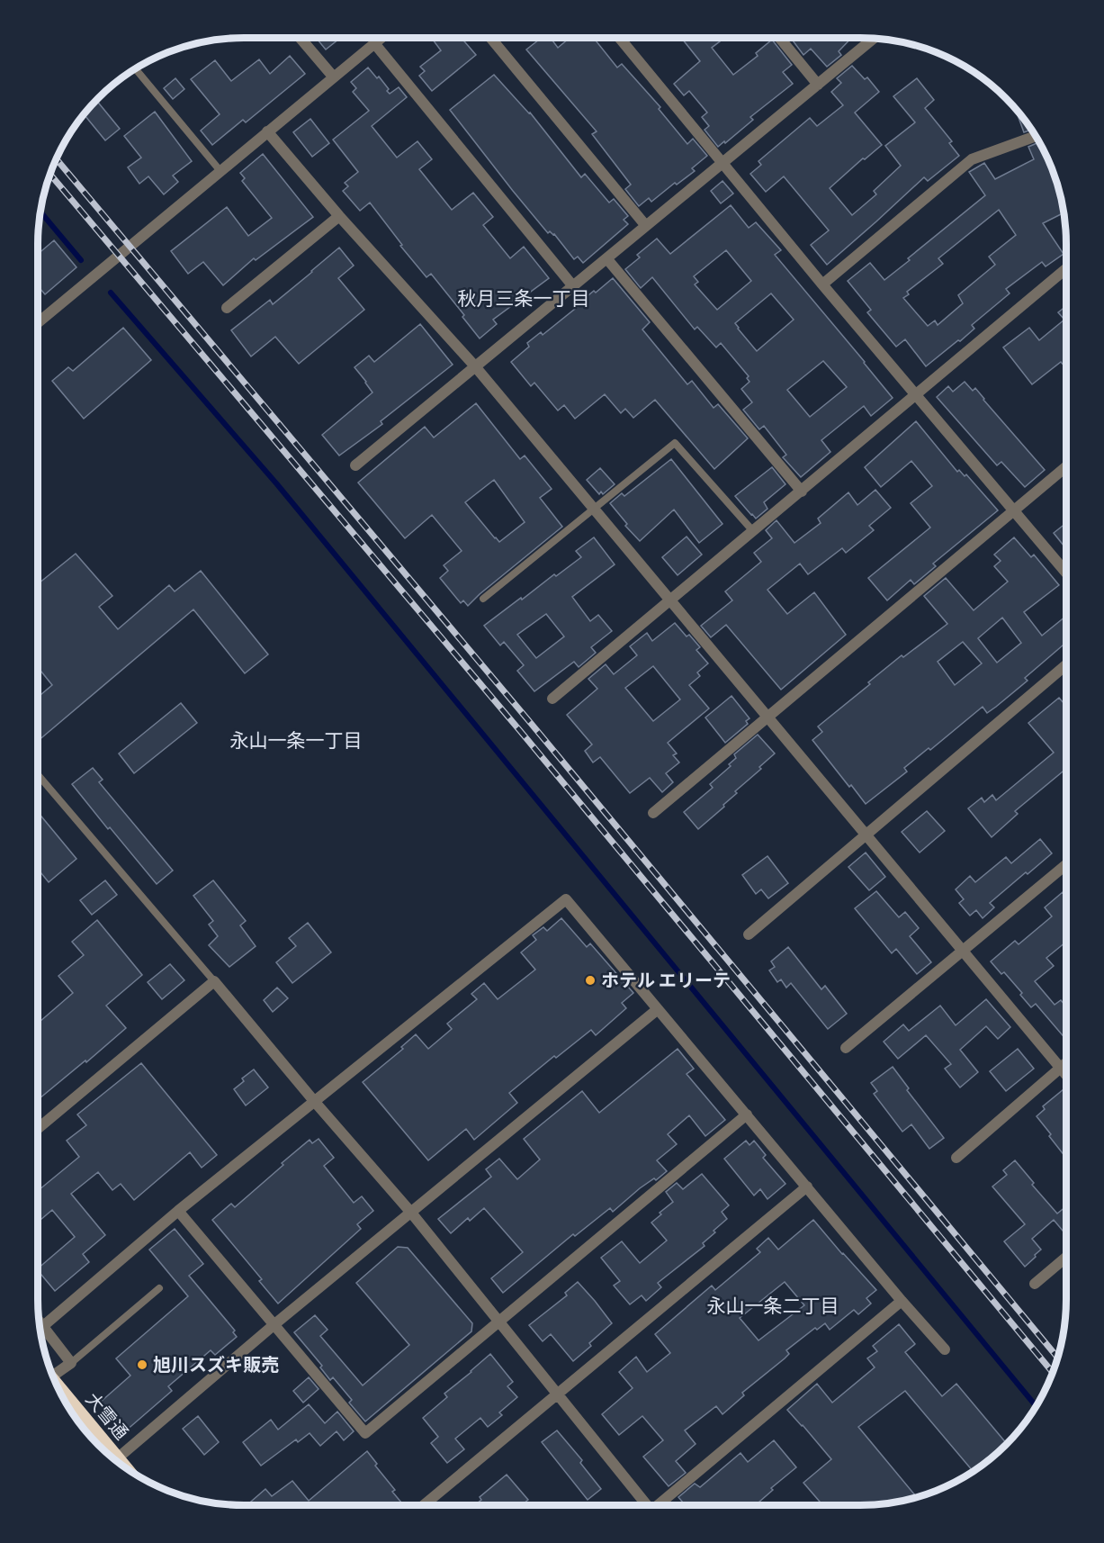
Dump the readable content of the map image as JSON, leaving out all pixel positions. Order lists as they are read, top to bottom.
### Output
{
  "streets": {
    "highway": ["大雪通"]
  },
  "districts": ["秋月三条一丁目", "永山一条一丁目", "永山一条二丁目"],
  "places": ["ホテル エリーテ", "旭川スズキ販売"]
}
